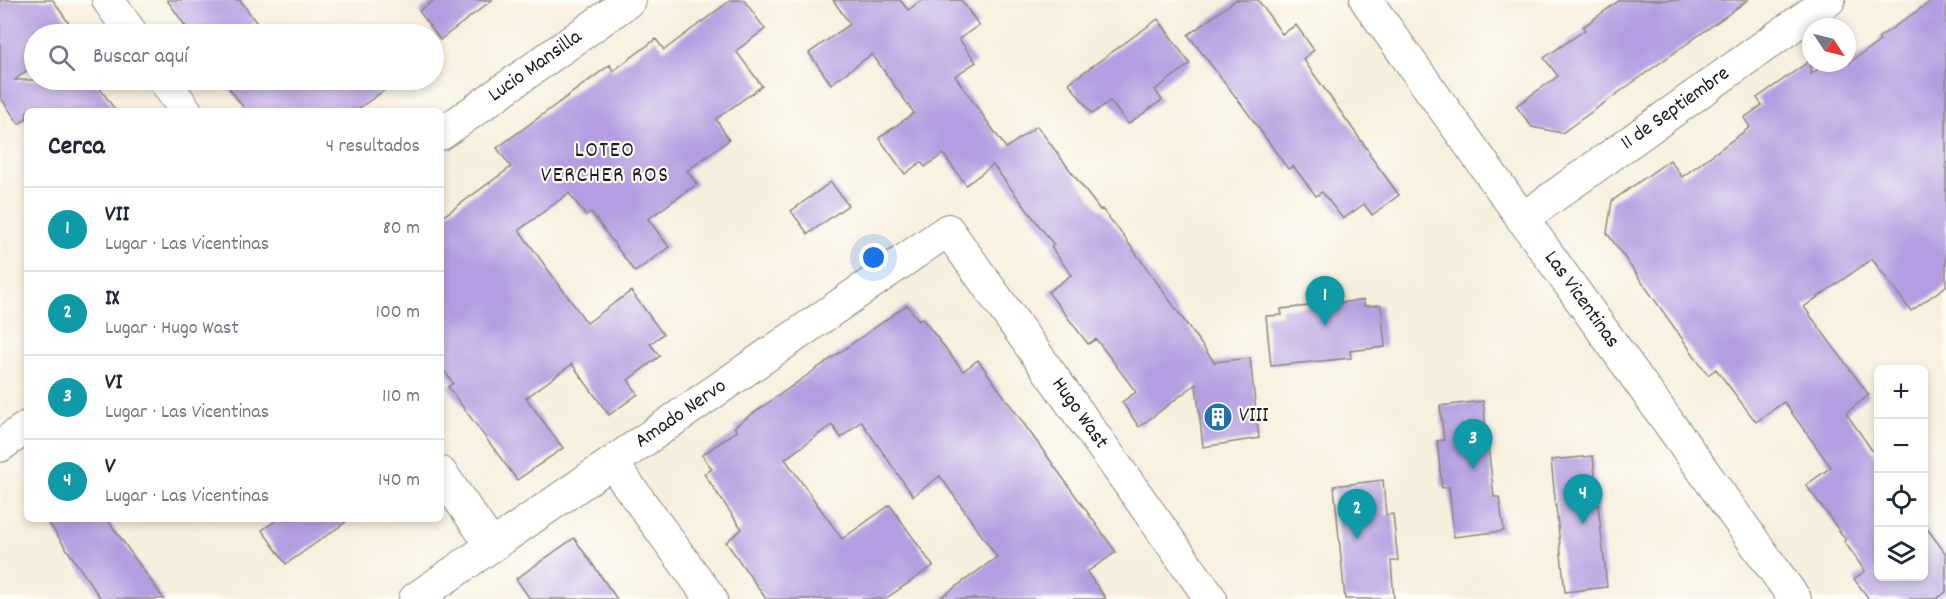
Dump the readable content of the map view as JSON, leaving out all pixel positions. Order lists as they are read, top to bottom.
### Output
{
  "streets": {
    "street": [
      "Lucio Mansilla",
      "11 de Septiembre",
      "Las Vicentinas",
      "Amado Nervo",
      "Hugo Wast"
    ]
  },
  "crossings": [
    ["11 de Septiembre", "Las Vicentinas"],
    ["Amado Nervo", "Hugo Wast"]
  ],
  "districts": ["LOTEO VERCHER ROS"],
  "places": {
    "building": ["VIII"]
  },
  "north": "bottom right",
  "page": {
    "search": "Buscar aquí",
    "heading": ["Cerca", "4 resultados"],
    "list": [
      {
        "mark": "1",
        "name": "VII",
        "note": "Lugar · Las Vicentinas",
        "value": "80 m"
      },
      {
        "mark": "2",
        "name": "IX",
        "note": "Lugar · Hugo Wast",
        "value": "100 m"
      },
      {
        "mark": "3",
        "name": "VI",
        "note": "Lugar · Las Vicentinas",
        "value": "110 m"
      },
      {
        "mark": "4",
        "name": "V",
        "note": "Lugar · Las Vicentinas",
        "value": "140 m"
      }
    ],
    "pins": [
      "1",
      "3",
      "4",
      "2"
    ],
    "map_buttons": ["+", "−"]
  }
}
